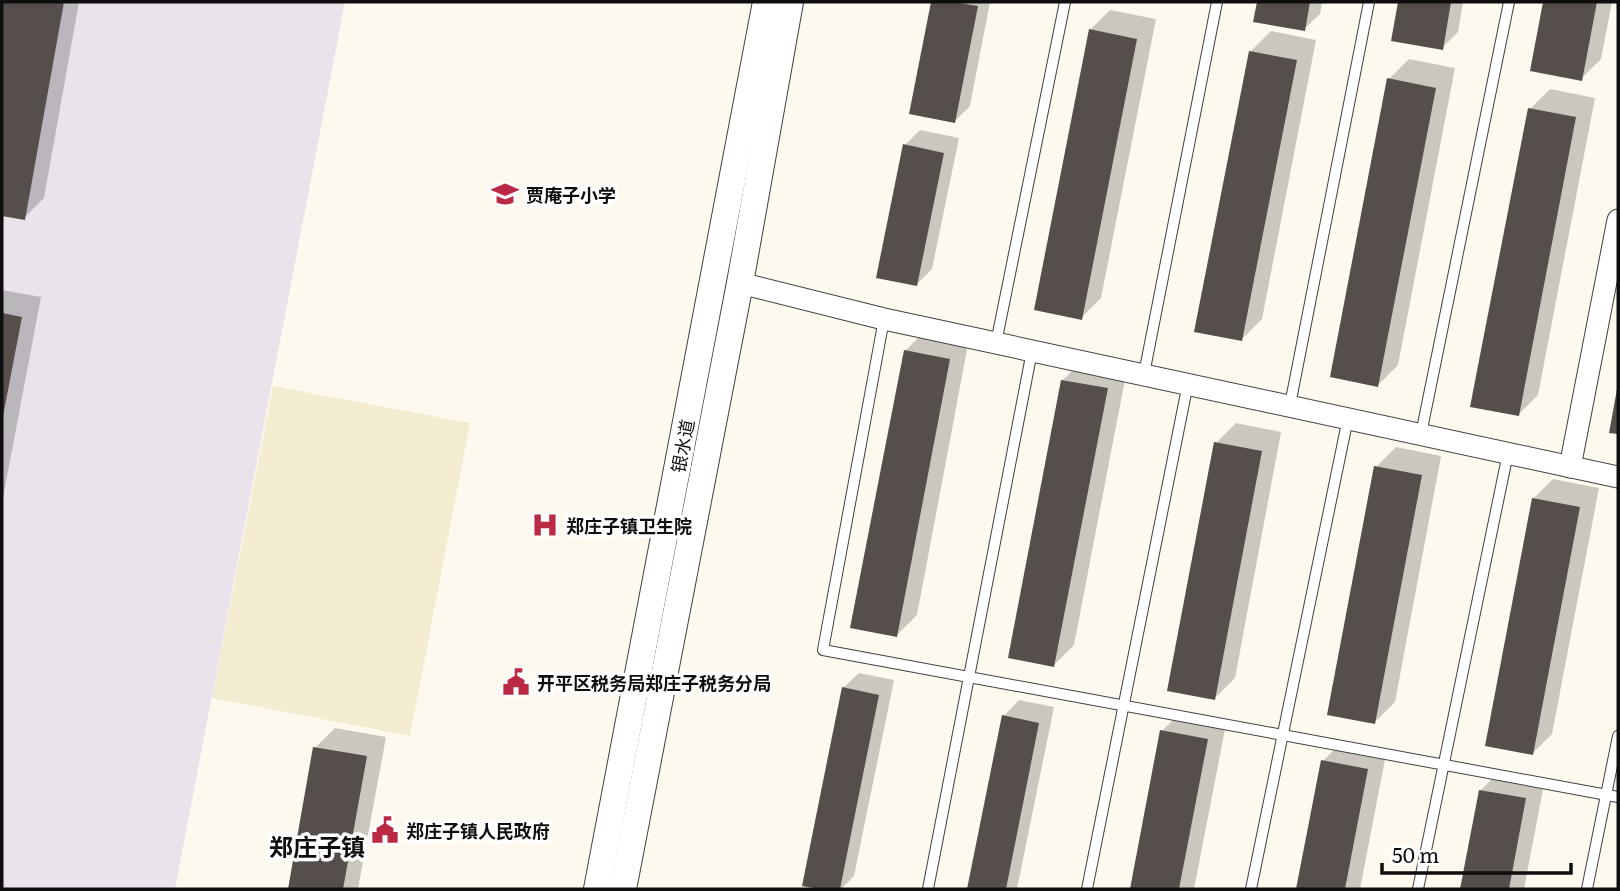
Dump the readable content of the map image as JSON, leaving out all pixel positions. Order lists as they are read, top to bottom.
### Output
{
  "streets": {
    "street": ["银水道"]
  },
  "districts": ["郑庄子镇"],
  "places": {
    "school or university": ["贾庵子小学"],
    "hospital": ["郑庄子镇卫生院"],
    "public building": ["开平区税务局郑庄子税务分局", "郑庄子镇人民政府"]
  },
  "scale_bar": "50 m"
}
